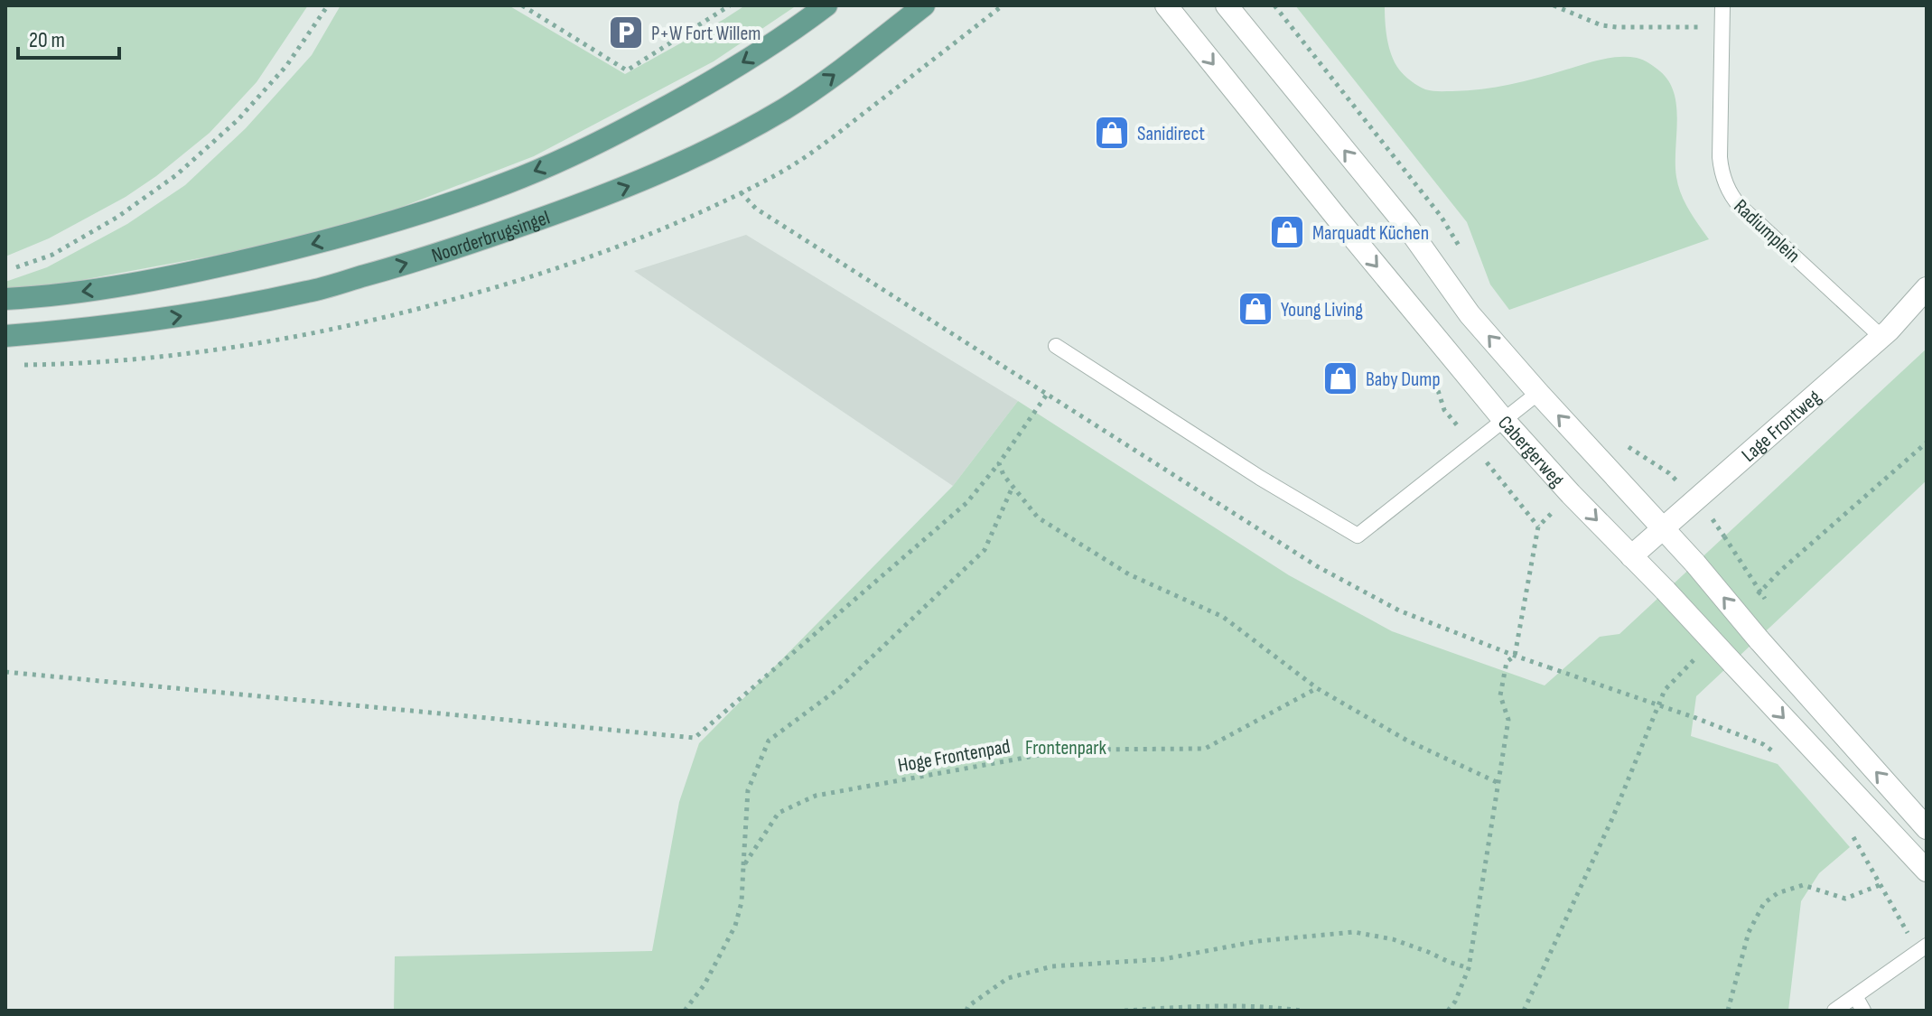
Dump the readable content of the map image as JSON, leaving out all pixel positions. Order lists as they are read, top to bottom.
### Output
{
  "streets": {
    "main road": ["Noorderbrugsingel"],
    "street": ["Lage Frontweg", "Cabergerweg"],
    "lane": ["Radiumplein"],
    "path": ["Hoge Frontenpad"]
  },
  "crossings": [
    ["Radiumplein", "Lage Frontweg"],
    ["Lage Frontweg", "Cabergerweg"]
  ],
  "parks": ["Frontenpark"],
  "places": {
    "parking": ["P+W Fort Willem"],
    "shop": [
      "Sanidirect",
      "Marquadt Küchen",
      "Young Living",
      "Baby Dump"
    ]
  },
  "scale_bar": "20 m"
}
